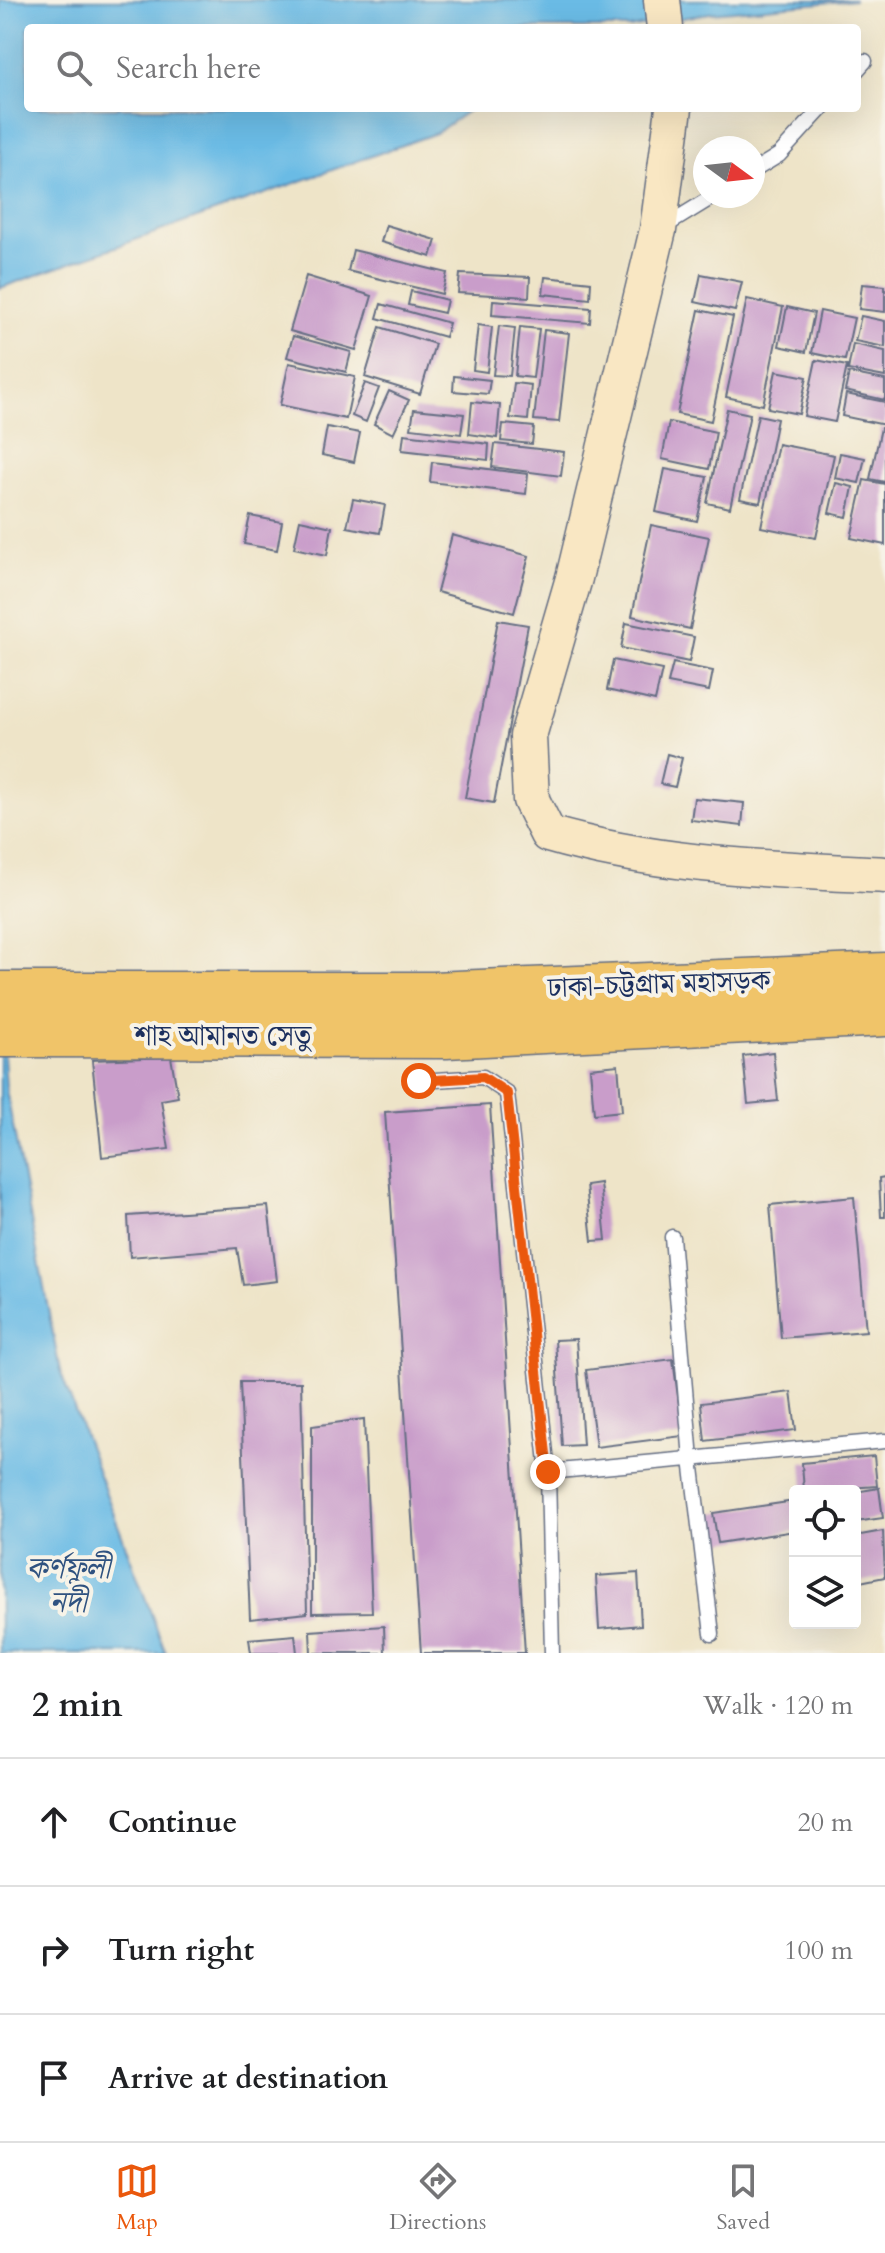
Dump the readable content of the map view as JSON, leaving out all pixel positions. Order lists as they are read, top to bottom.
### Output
{
  "streets": {
    "highway": ["ঢাকা-চট্টগ্রাম মহাসড়ক", "শাহ আমানত সেতু"]
  },
  "crossings": [
    ["ঢাকা-চট্টগ্রাম মহাসড়ক", "শাহ আমানত সেতু"]
  ],
  "water": ["কর্ণফুলী নদী"],
  "north": "right",
  "page": {
    "search": "Search here",
    "heading": ["2 min", "Walk · 120 m"],
    "list": [
      ["Continue", "20 m"],
      ["Turn right", "100 m"],
      "Arrive at destination"
    ],
    "nav": ["Map", "Directions", "Saved"]
  }
}
